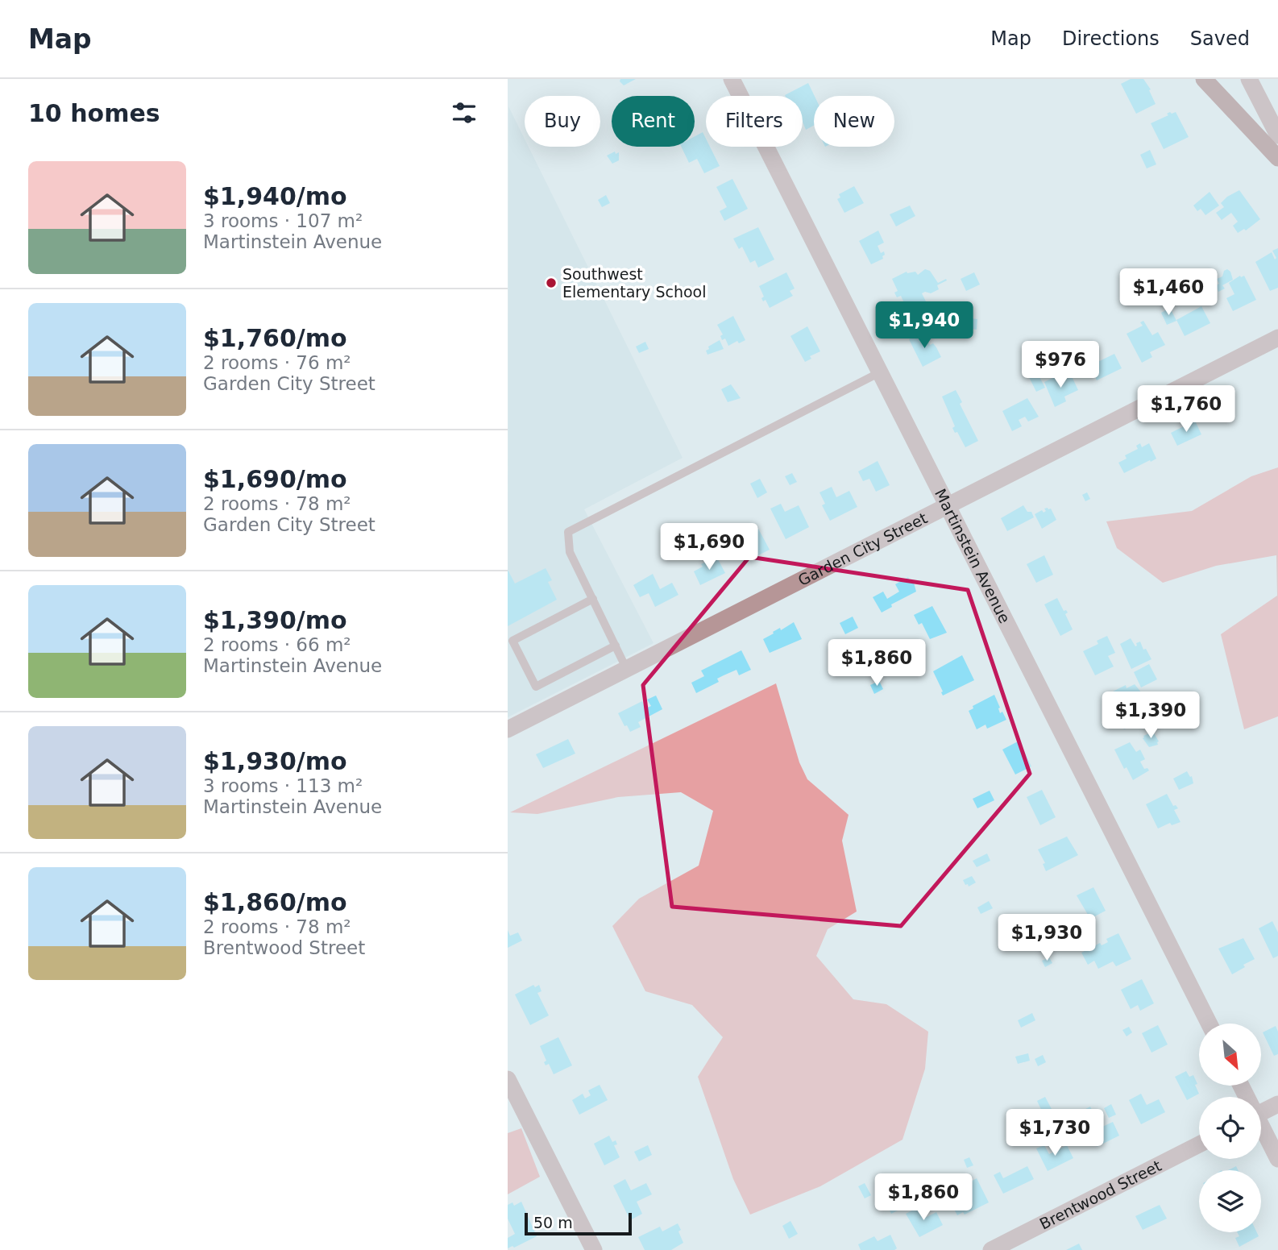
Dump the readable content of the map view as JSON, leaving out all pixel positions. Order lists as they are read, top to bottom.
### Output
{
  "streets": {
    "street": ["Garden City Street", "Martinstein Avenue", "Brentwood Street"]
  },
  "crossings": [
    ["Garden City Street", "Martinstein Avenue"]
  ],
  "places": ["Southwest Elementary School"],
  "scale_bar": "50 m",
  "north": "bottom right",
  "page": {
    "header": "Map",
    "nav": ["Map", "Directions", "Saved"],
    "heading": "10 homes",
    "chip": [
      "Buy",
      "Rent",
      "Filters",
      "New"
    ],
    "list": [
      {
        "name": "$1,940/mo",
        "note": "3 rooms · 107 m² · Martinstein Avenue"
      },
      {
        "name": "$1,760/mo",
        "note": "2 rooms · 76 m² · Garden City Street"
      },
      {
        "name": "$1,690/mo",
        "note": "2 rooms · 78 m² · Garden City Street"
      },
      {
        "name": "$1,390/mo",
        "note": "2 rooms · 66 m² · Martinstein Avenue"
      },
      {
        "name": "$1,930/mo",
        "note": "3 rooms · 113 m² · Martinstein Avenue"
      },
      {
        "name": "$1,860/mo",
        "note": "2 rooms · 78 m² · Brentwood Street"
      }
    ],
    "price": [
      "$1,460",
      "$1,940",
      "$976",
      "$1,760",
      "$1,690",
      "$1,860",
      "$1,390",
      "$1,930",
      "$1,730",
      "$1,860"
    ],
    "scale": "50 m"
  }
}
